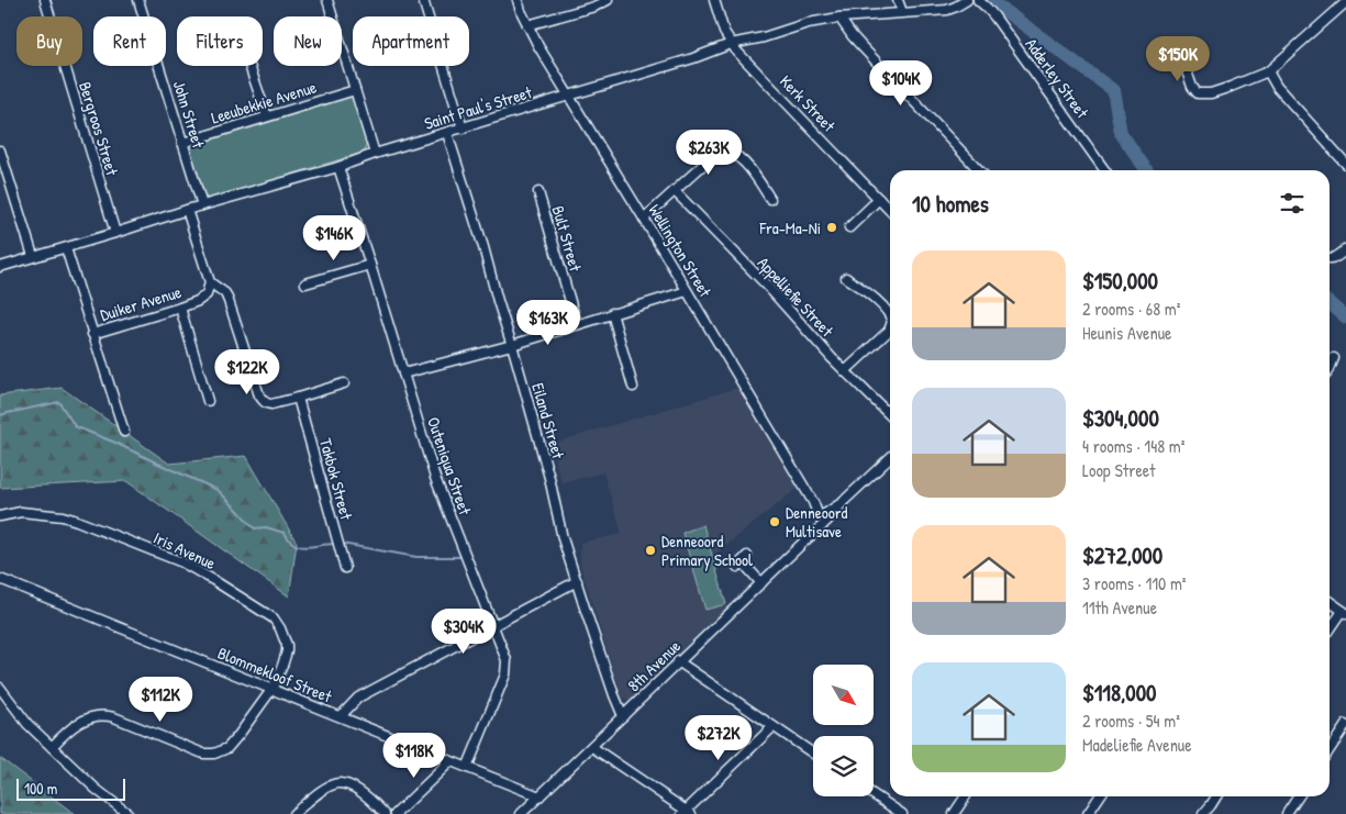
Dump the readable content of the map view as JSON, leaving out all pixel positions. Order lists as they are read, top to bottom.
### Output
{
  "streets": {
    "street": [
      "Adderley Street",
      "Leeubekkie Avenue",
      "Kerk Street",
      "Saint Paul's Street",
      "John Street",
      "Bergroos Street",
      "Bult Street",
      "Wellington Street",
      "Appelliefie Street",
      "Duiker Avenue",
      "Eiland Street",
      "Outeniqua Street",
      "Takbok Street",
      "Iris Avenue",
      "8th Avenue",
      "Blommekloof Street"
    ]
  },
  "crossings": [
    ["Leeubekkie Avenue", "John Street"],
    ["Kerk Street", "Saint Paul's Street"],
    ["Saint Paul's Street", "John Street"],
    ["Saint Paul's Street", "Bergroos Street"],
    ["Saint Paul's Street", "Wellington Street"],
    ["Saint Paul's Street", "Eiland Street"],
    ["Saint Paul's Street", "Outeniqua Street"],
    ["Wellington Street", "8th Avenue"],
    ["Eiland Street", "8th Avenue"],
    ["Outeniqua Street", "Blommekloof Street"],
    ["Iris Avenue", "Blommekloof Street"],
    ["8th Avenue", "Blommekloof Street"]
  ],
  "places": ["Fra-Ma-Ni", "Denneoord Multisave", "Denneoord Primary School"],
  "scale_bar": "100 m",
  "north": "bottom right",
  "page": {
    "chip": [
      "Buy",
      "Rent",
      "Filters",
      "New",
      "Apartment"
    ],
    "price": [
      "$150K",
      "$104K",
      "$263K",
      "$146K",
      "$163K",
      "$122K",
      "$304K",
      "$112K",
      "$272K",
      "$118K"
    ],
    "heading": "10 homes",
    "list": [
      {
        "name": "$150,000",
        "note": "2 rooms · 68 m² · Heunis Avenue"
      },
      {
        "name": "$304,000",
        "note": "4 rooms · 148 m² · Loop Street"
      },
      {
        "name": "$272,000",
        "note": "3 rooms · 110 m² · 11th Avenue"
      },
      {
        "name": "$118,000",
        "note": "2 rooms · 54 m² · Madeliefie Avenue"
      }
    ],
    "scale": "100 m"
  }
}
